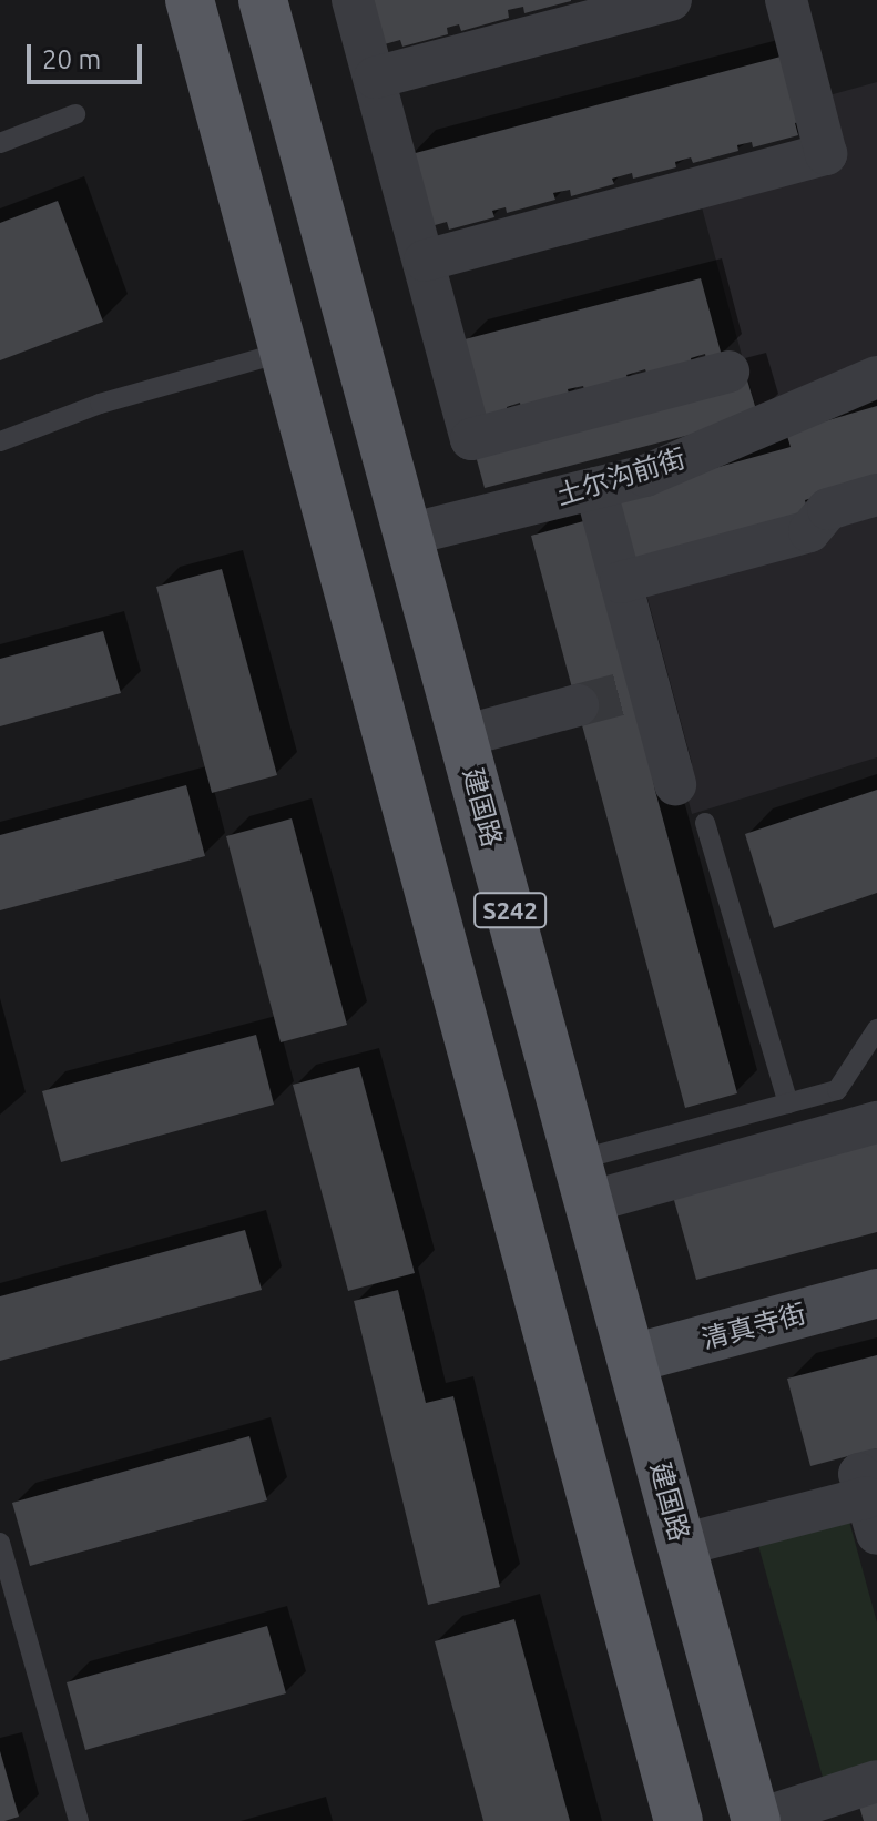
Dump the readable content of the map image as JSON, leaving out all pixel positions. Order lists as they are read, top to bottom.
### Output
{
  "streets": {
    "main road": ["建国路", "S242"],
    "street": ["土尔沟前街", "清真寺街"]
  },
  "crossings": [
    ["土尔沟前街", "建国路"],
    ["建国路", "清真寺街"]
  ],
  "scale_bar": "20 m"
}
